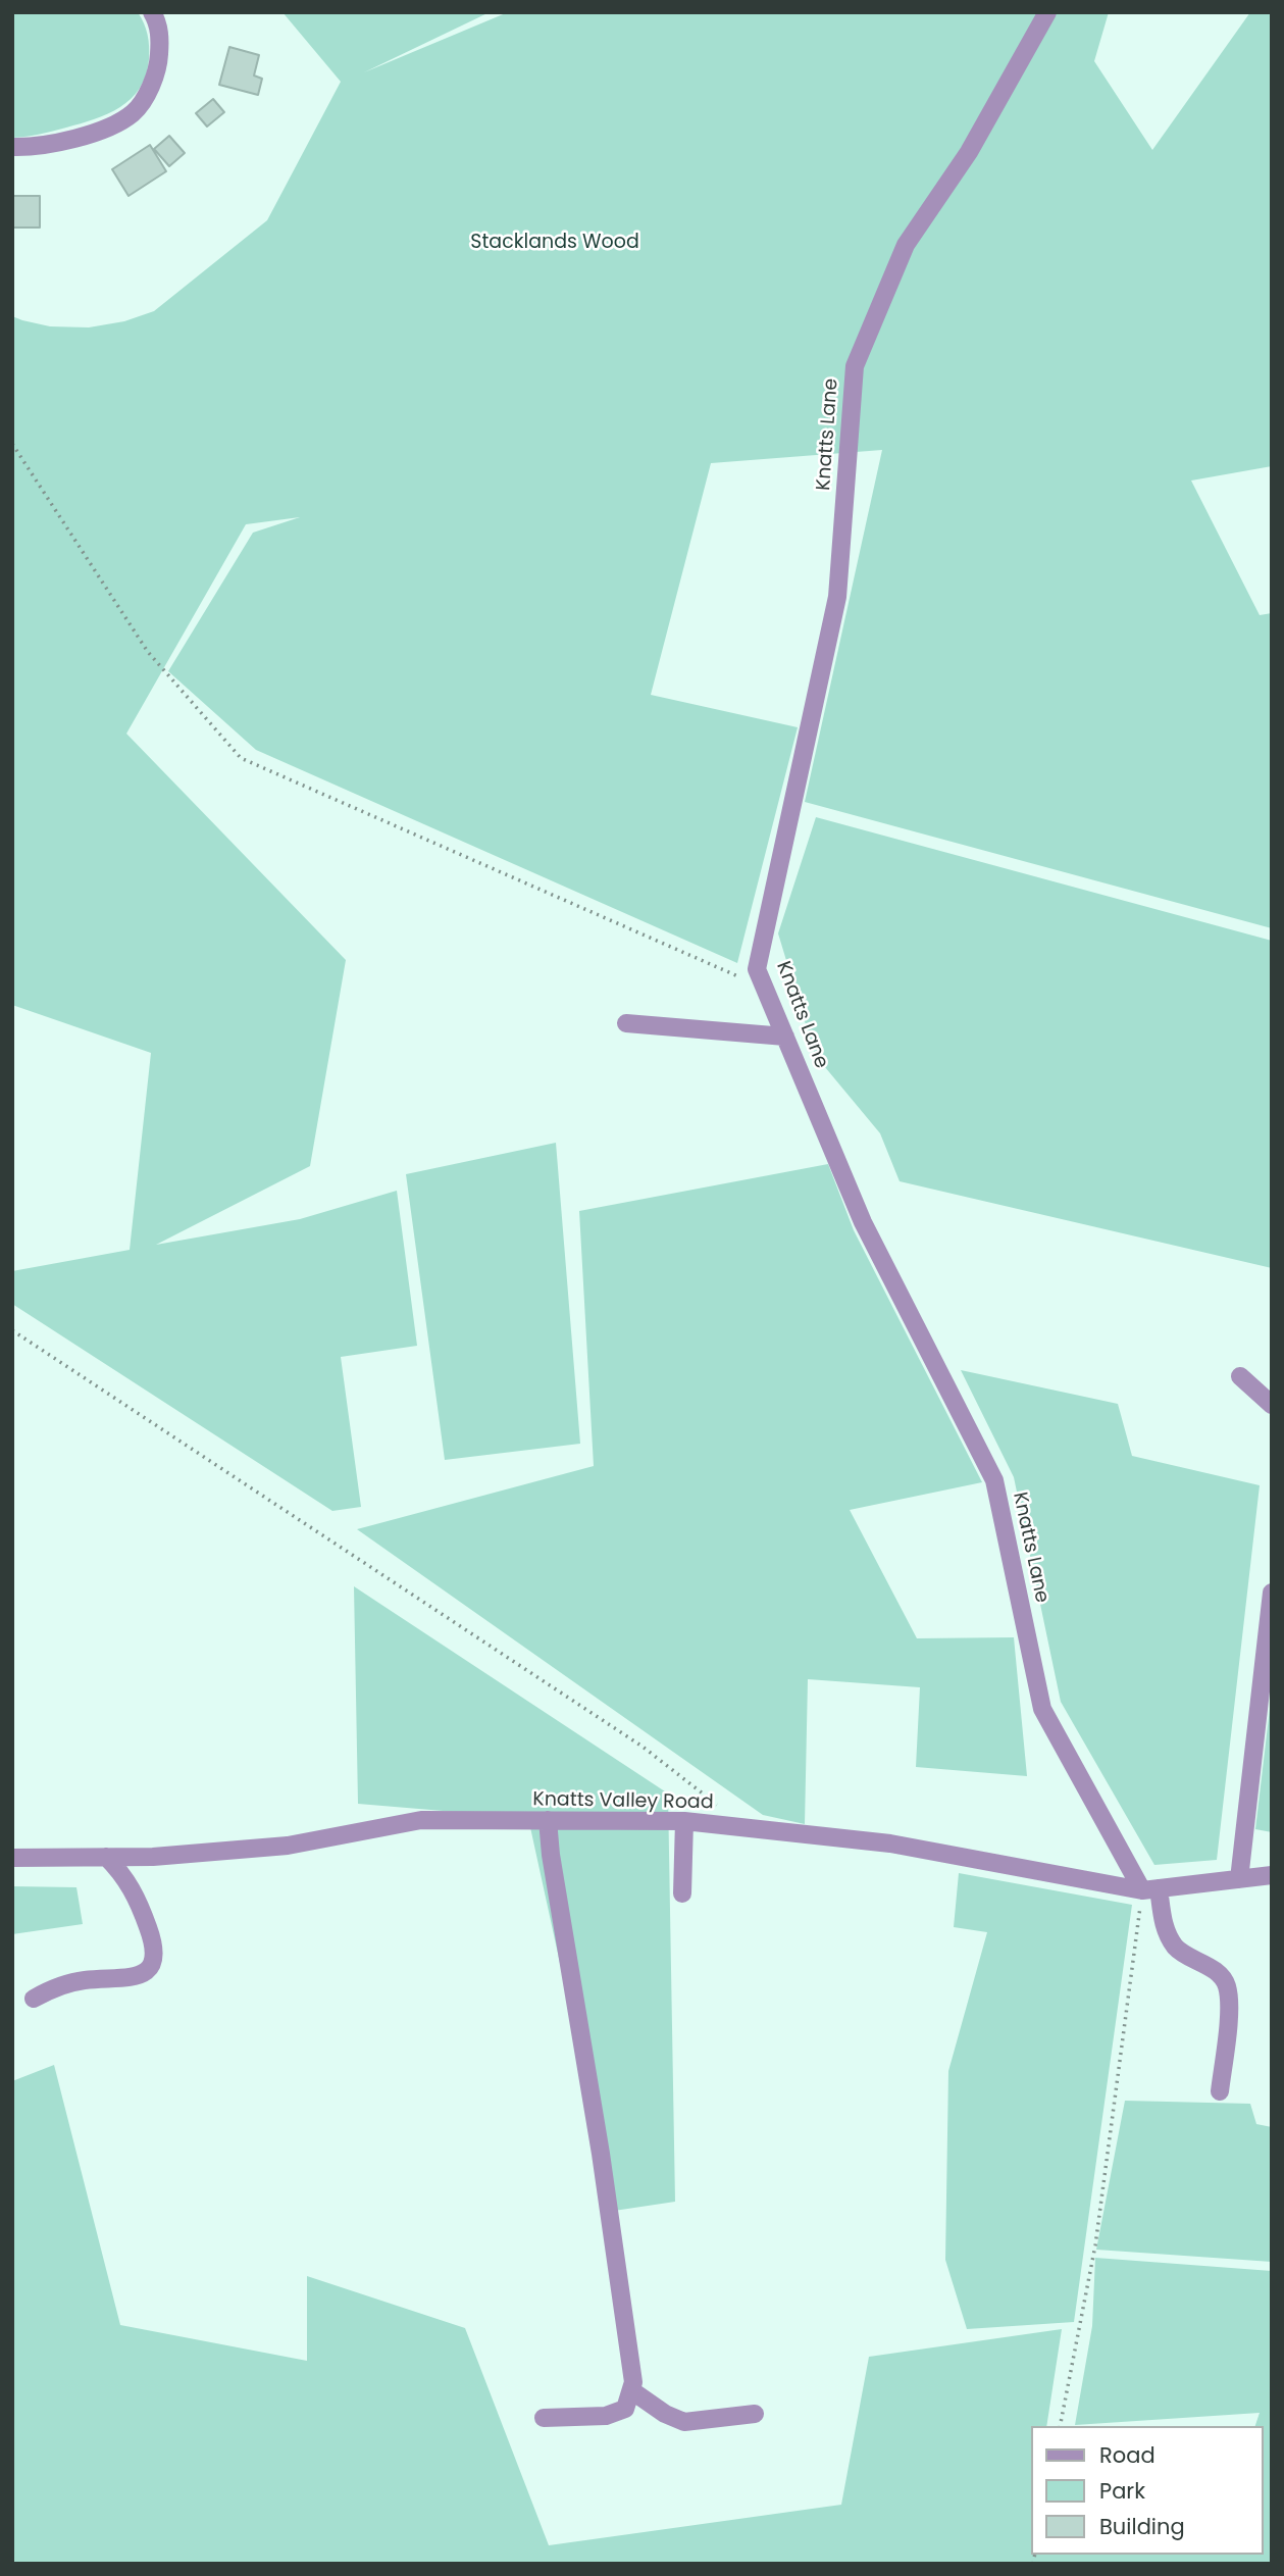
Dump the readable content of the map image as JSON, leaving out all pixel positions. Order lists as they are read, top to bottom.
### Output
{
  "streets": {
    "street": ["Knatts Lane", "Knatts Valley Road"]
  },
  "crossings": [
    ["Knatts Lane", "Knatts Valley Road"]
  ],
  "parks": ["Stacklands Wood"],
  "legend": ["Road", "Park", "Building"]
}
